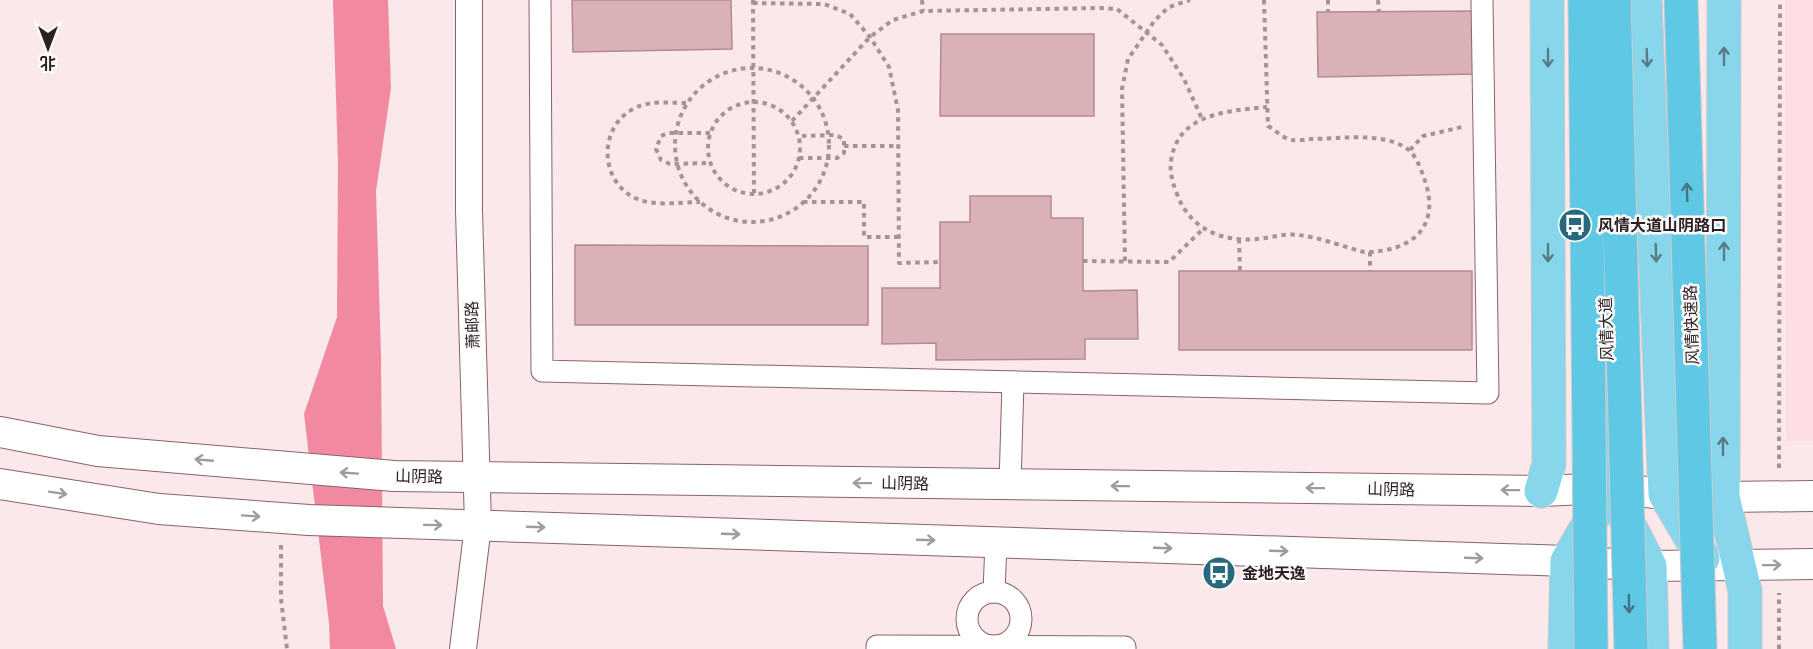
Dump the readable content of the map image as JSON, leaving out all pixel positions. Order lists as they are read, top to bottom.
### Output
{
  "streets": {
    "highway": ["风情快速路"],
    "main road": ["风情大道", "山阴路"],
    "street": ["萧邮路"]
  },
  "crossings": [
    ["萧邮路", "山阴路"],
    ["风情大道", "山阴路"]
  ],
  "places": {
    "bus stop": ["风情大道山阴路口", "金地天逸"]
  },
  "north": "bottom"
}
